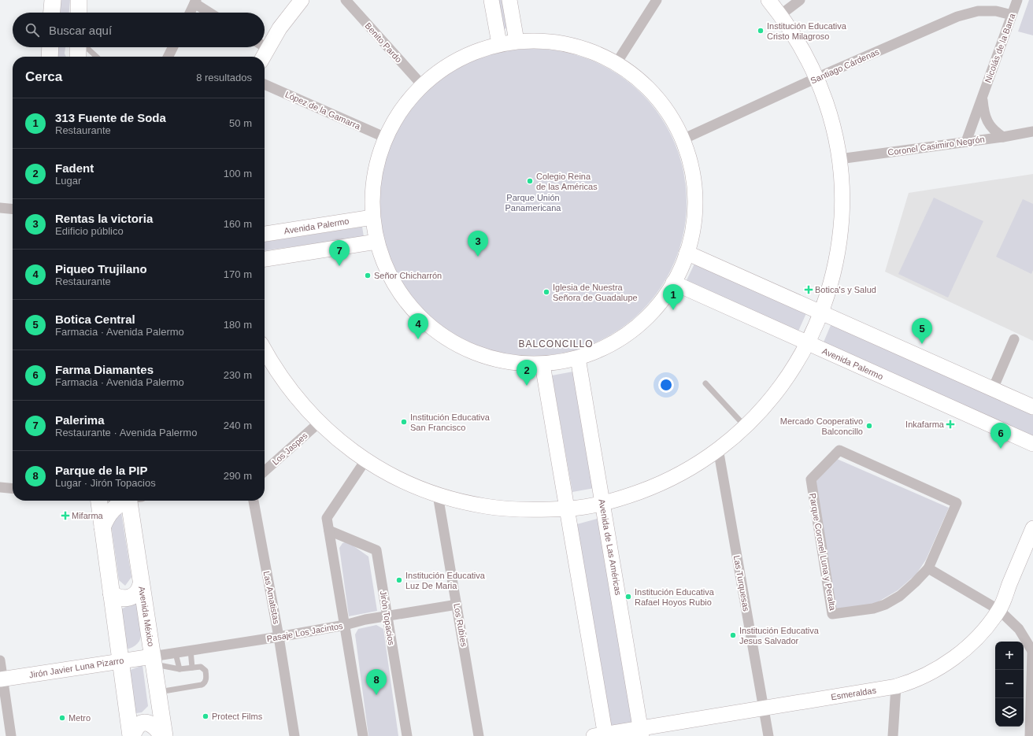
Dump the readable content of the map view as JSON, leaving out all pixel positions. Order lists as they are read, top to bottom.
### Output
{
  "streets": {
    "main road": ["Avenida México"],
    "street": [
      "Benito Pardo",
      "Nicolás de la Barra",
      "Santiago Cárdenas",
      "López de la Gamarra",
      "Coronel Casimiro Negrón",
      "Avenida Palermo",
      "Los Jaspes",
      "Avenida de Las Américas",
      "Parque Coronel Luna y Peralta",
      "Las Turquesas",
      "Las Amatistas",
      "Jirón Topacios",
      "Los Rubíes",
      "Pasaje Los Jacintos",
      "Jirón Javier Luna Pizarro",
      "Esmeraldas"
    ]
  },
  "crossings": [
    ["Nicolás de la Barra", "Santiago Cárdenas"],
    ["Nicolás de la Barra", "Coronel Casimiro Negrón"],
    ["Avenida de Las Américas", "Esmeraldas"],
    ["Las Turquesas", "Esmeraldas"],
    ["Las Amatistas", "Pasaje Los Jacintos"],
    ["Avenida México", "Pasaje Los Jacintos"],
    ["Avenida México", "Jirón Javier Luna Pizarro"],
    ["Jirón Topacios", "Pasaje Los Jacintos"],
    ["Los Rubíes", "Pasaje Los Jacintos"],
    ["Pasaje Los Jacintos", "Jirón Javier Luna Pizarro"]
  ],
  "districts": ["BALCONCILLO"],
  "parks": ["Parque Unión Panamericana"],
  "places": {
    "other": [
      "Institución Educativa Cristo Milagroso",
      "Colegio Reina de las Américas",
      "Señor Chicharrón",
      "Iglesia de Nuestra Señora de Guadalupe",
      "Institución Educativa San Francisco",
      "Mercado Cooperativo Balconcillo",
      "Institución Educativa Luz De Maria",
      "Institución Educativa Rafael Hoyos Rubio",
      "Institución Educativa Jesus Salvador",
      "Protect Films",
      "Metro"
    ],
    "health": ["Botica's y Salud", "Inkafarma", "Mifarma"]
  },
  "page": {
    "search": "Buscar aquí",
    "heading": ["Cerca", "8 resultados"],
    "list": [
      {
        "mark": "1",
        "name": "313 Fuente de Soda",
        "note": "Restaurante",
        "value": "50 m"
      },
      {
        "mark": "2",
        "name": "Fadent",
        "note": "Lugar",
        "value": "100 m"
      },
      {
        "mark": "3",
        "name": "Rentas la victoria",
        "note": "Edificio público",
        "value": "160 m"
      },
      {
        "mark": "4",
        "name": "Piqueo Trujilano",
        "note": "Restaurante",
        "value": "170 m"
      },
      {
        "mark": "5",
        "name": "Botica Central",
        "note": "Farmacia · Avenida Palermo",
        "value": "180 m"
      },
      {
        "mark": "6",
        "name": "Farma Diamantes",
        "note": "Farmacia · Avenida Palermo",
        "value": "230 m"
      },
      {
        "mark": "7",
        "name": "Palerima",
        "note": "Restaurante · Avenida Palermo",
        "value": "240 m"
      },
      {
        "mark": "8",
        "name": "Parque de la PIP",
        "note": "Lugar · Jirón Topacios",
        "value": "290 m"
      }
    ],
    "pins": [
      "3",
      "7",
      "1",
      "4",
      "5",
      "2",
      "6",
      "8"
    ],
    "map_buttons": ["+", "−"]
  }
}
